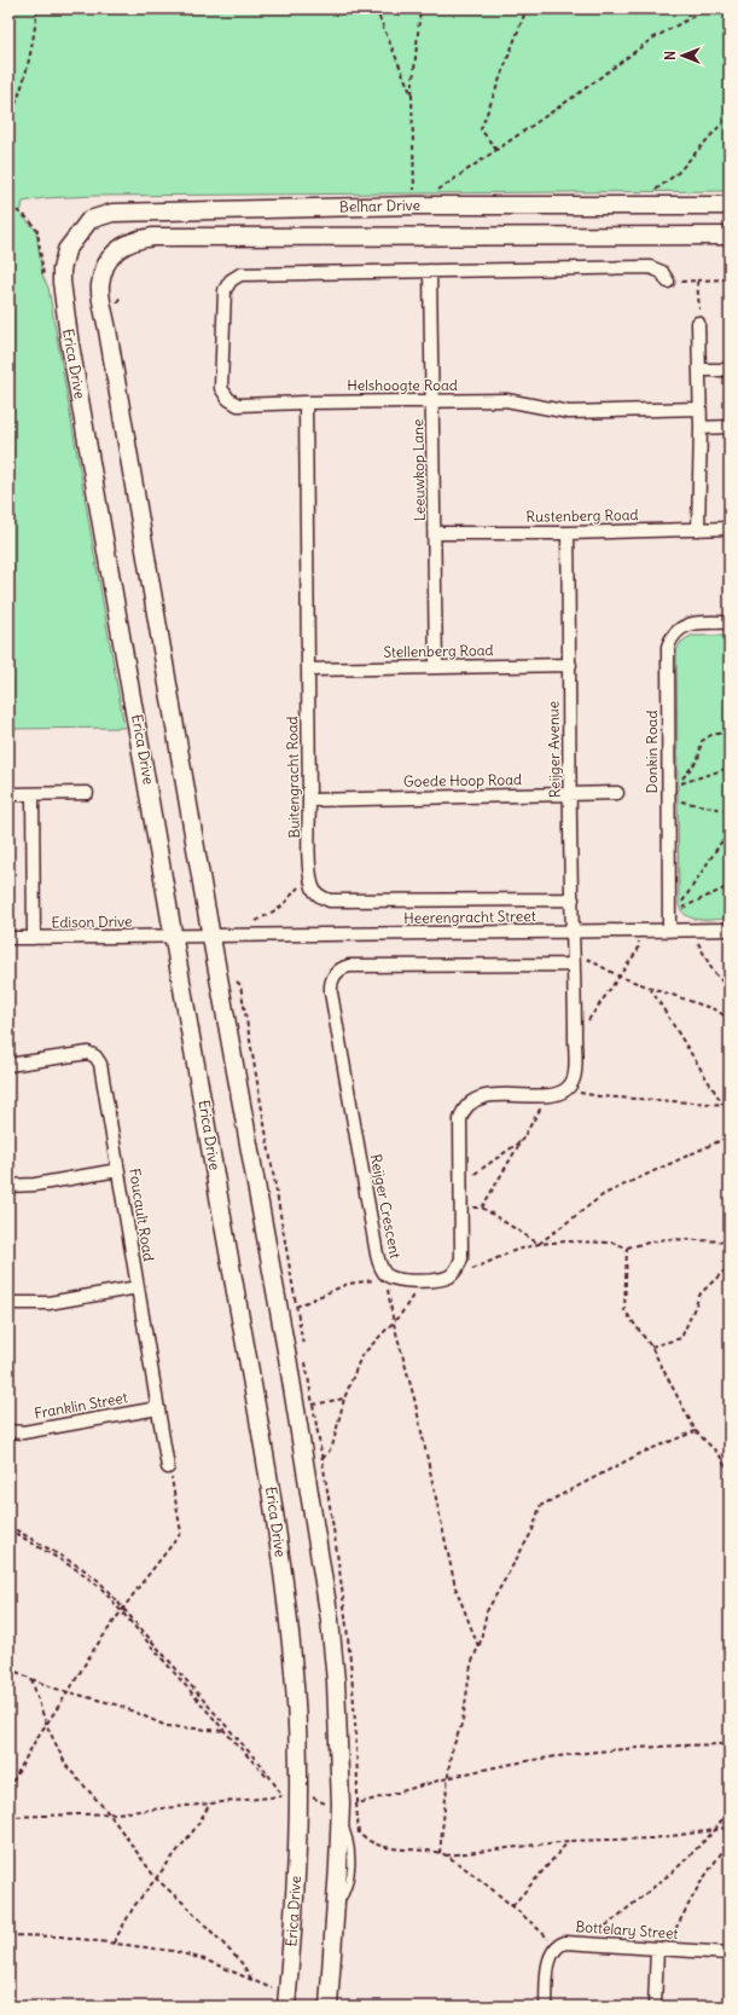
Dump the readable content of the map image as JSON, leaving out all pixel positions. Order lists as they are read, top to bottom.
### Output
{
  "streets": {
    "main road": ["Belhar Drive", "Erica Drive"],
    "street": [
      "Helshoogte Road",
      "Leeuwkop Lane",
      "Rustenberg Road",
      "Stellenberg Road",
      "Reijger Avenue",
      "Donkin Road",
      "Buitengracht Road",
      "Goede Hoop Road",
      "Heerengracht Street",
      "Edison Drive",
      "Reijger Crescent",
      "Foucault Road",
      "Franklin Street",
      "Bottelary Street"
    ]
  },
  "crossings": [
    ["Belhar Drive", "Erica Drive"],
    ["Belhar Drive", "Heerengracht Street"],
    ["Erica Drive", "Heerengracht Street"],
    ["Erica Drive", "Edison Drive"],
    ["Helshoogte Road", "Leeuwkop Lane"],
    ["Helshoogte Road", "Buitengracht Road"],
    ["Leeuwkop Lane", "Rustenberg Road"],
    ["Leeuwkop Lane", "Stellenberg Road"],
    ["Rustenberg Road", "Reijger Avenue"],
    ["Stellenberg Road", "Reijger Avenue"],
    ["Stellenberg Road", "Buitengracht Road"],
    ["Reijger Avenue", "Buitengracht Road"],
    ["Reijger Avenue", "Goede Hoop Road"],
    ["Reijger Avenue", "Heerengracht Street"],
    ["Reijger Avenue", "Reijger Crescent"],
    ["Donkin Road", "Heerengracht Street"],
    ["Buitengracht Road", "Goede Hoop Road"],
    ["Heerengracht Street", "Edison Drive"],
    ["Foucault Road", "Franklin Street"]
  ],
  "north": "left"
}
